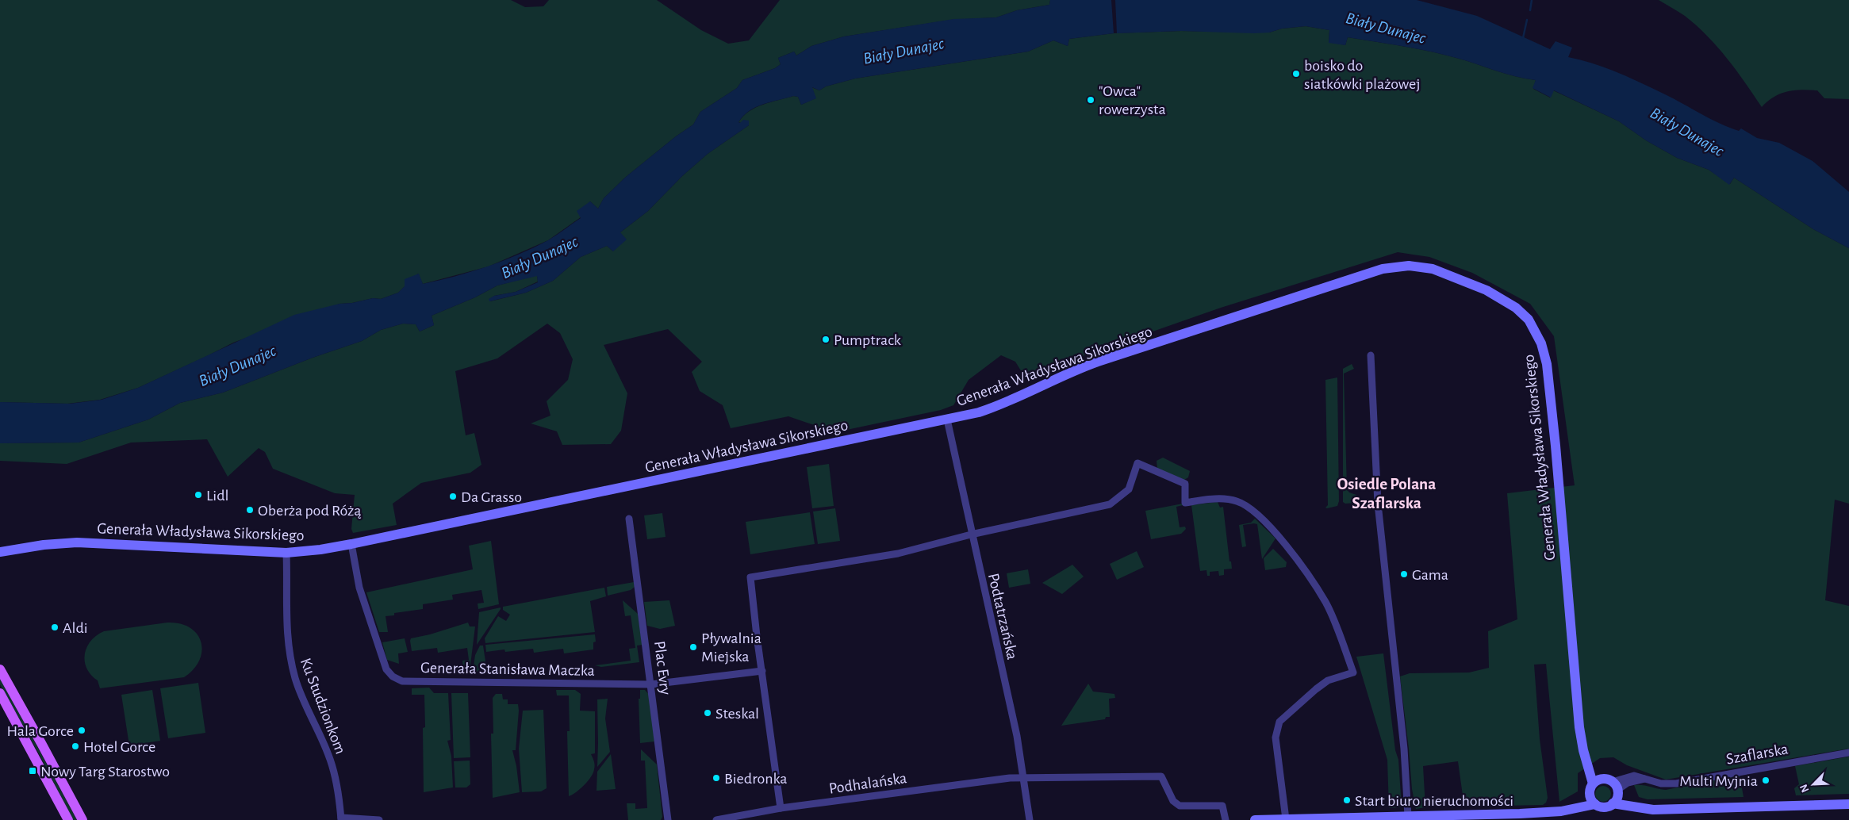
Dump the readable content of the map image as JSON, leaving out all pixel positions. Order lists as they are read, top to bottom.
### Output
{
  "streets": {
    "street": [
      "Generała Władysława Sikorskiego",
      "Podtatrzańska",
      "Plac Evry",
      "Generała Stanisława Maczka",
      "Ku Studzionkom",
      "Szaflarska",
      "Podhalańska"
    ]
  },
  "crossings": [
    ["Generała Władysława Sikorskiego", "Podtatrzańska"],
    ["Generała Władysława Sikorskiego", "Generała Stanisława Maczka"],
    ["Generała Władysława Sikorskiego", "Ku Studzionkom"],
    ["Generała Władysława Sikorskiego", "Szaflarska"],
    ["Podtatrzańska", "Podhalańska"],
    ["Plac Evry", "Generała Stanisława Maczka"]
  ],
  "districts": ["Osiedle Polana Szaflarska"],
  "water": ["Biały Dunajec"],
  "places": {
    "other": [
      "boisko do siatkówki plażowej",
      "\"Owca\" rowerzysta",
      "Pumptrack",
      "Lidl",
      "Da Grasso",
      "Oberża pod Różą",
      "Gama",
      "Aldi",
      "Pływalnia Miejska",
      "Steskal",
      "Hala Gorce",
      "Hotel Gorce",
      "Biedronka",
      "Multi Myjnia",
      "Start biuro nieruchomości"
    ],
    "transit": ["Nowy Targ Starostwo"]
  },
  "north": "bottom left"
}
